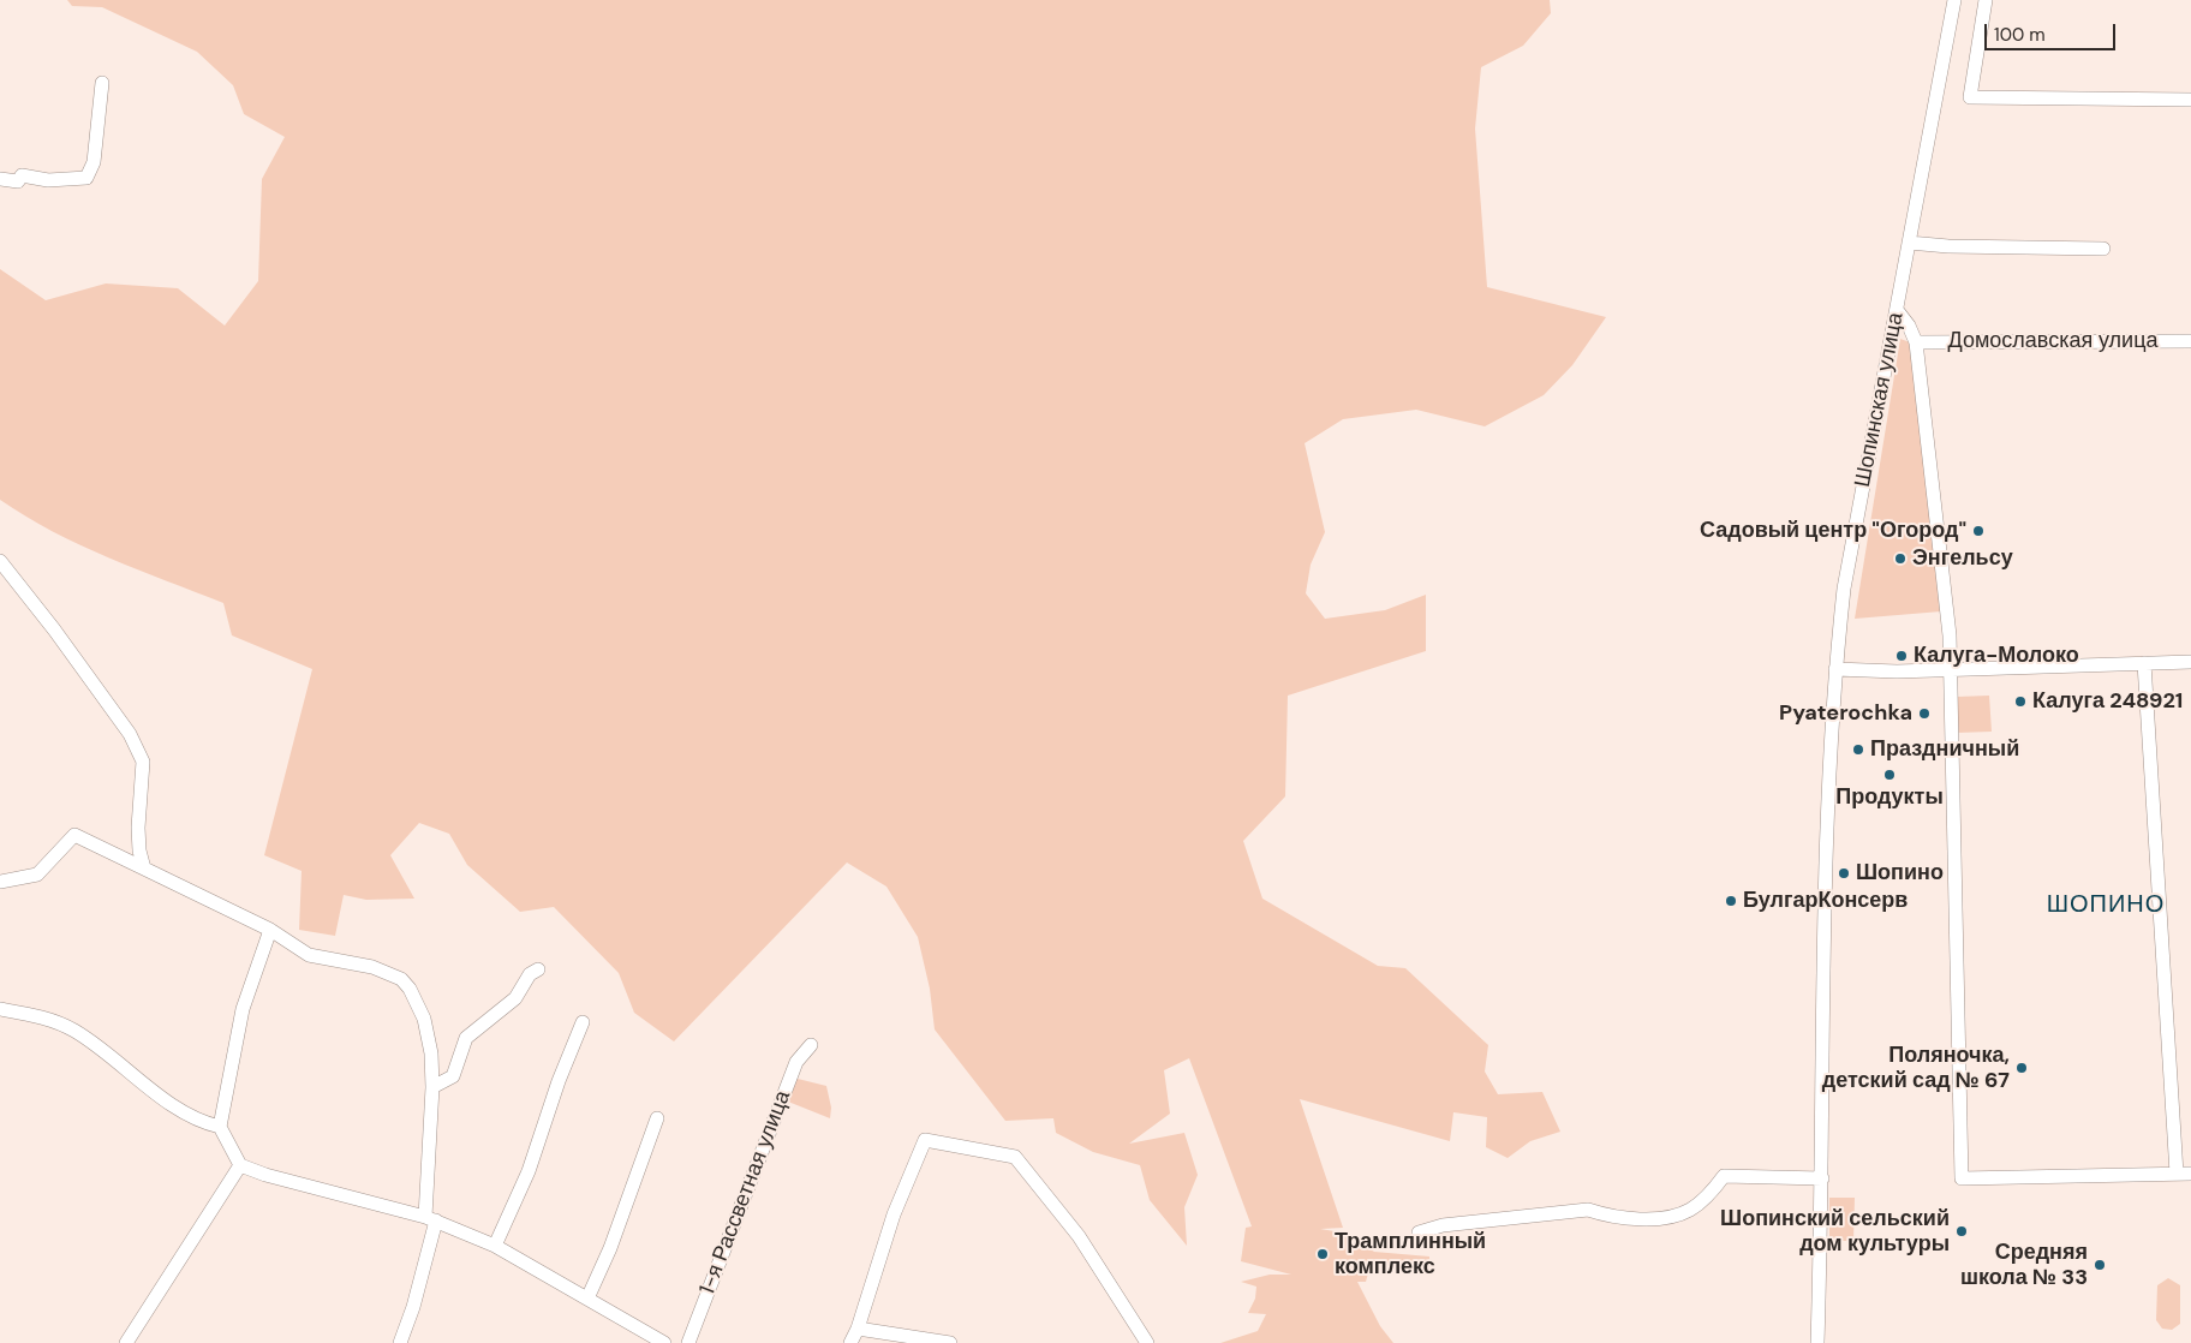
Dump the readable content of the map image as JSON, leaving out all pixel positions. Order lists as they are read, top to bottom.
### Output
{
  "streets": {
    "street": ["Домославская улица", "Шопинская улица", "1-я Рассветная улица"]
  },
  "districts": ["ШОПИНО"],
  "places": [
    "Садовый центр \"Огород\"",
    "Энгельсу",
    "Калуга-Молоко",
    "Калуга 248921",
    "Pyaterochka",
    "Праздничный",
    "Продукты",
    "Шопино",
    "БулгарКонсерв",
    "Поляночка, детский сад № 67",
    "Шопинский сельский дом культуры",
    "Трамплинный комплекс",
    "Средняя школа № 33"
  ],
  "scale_bar": "100 m"
}
